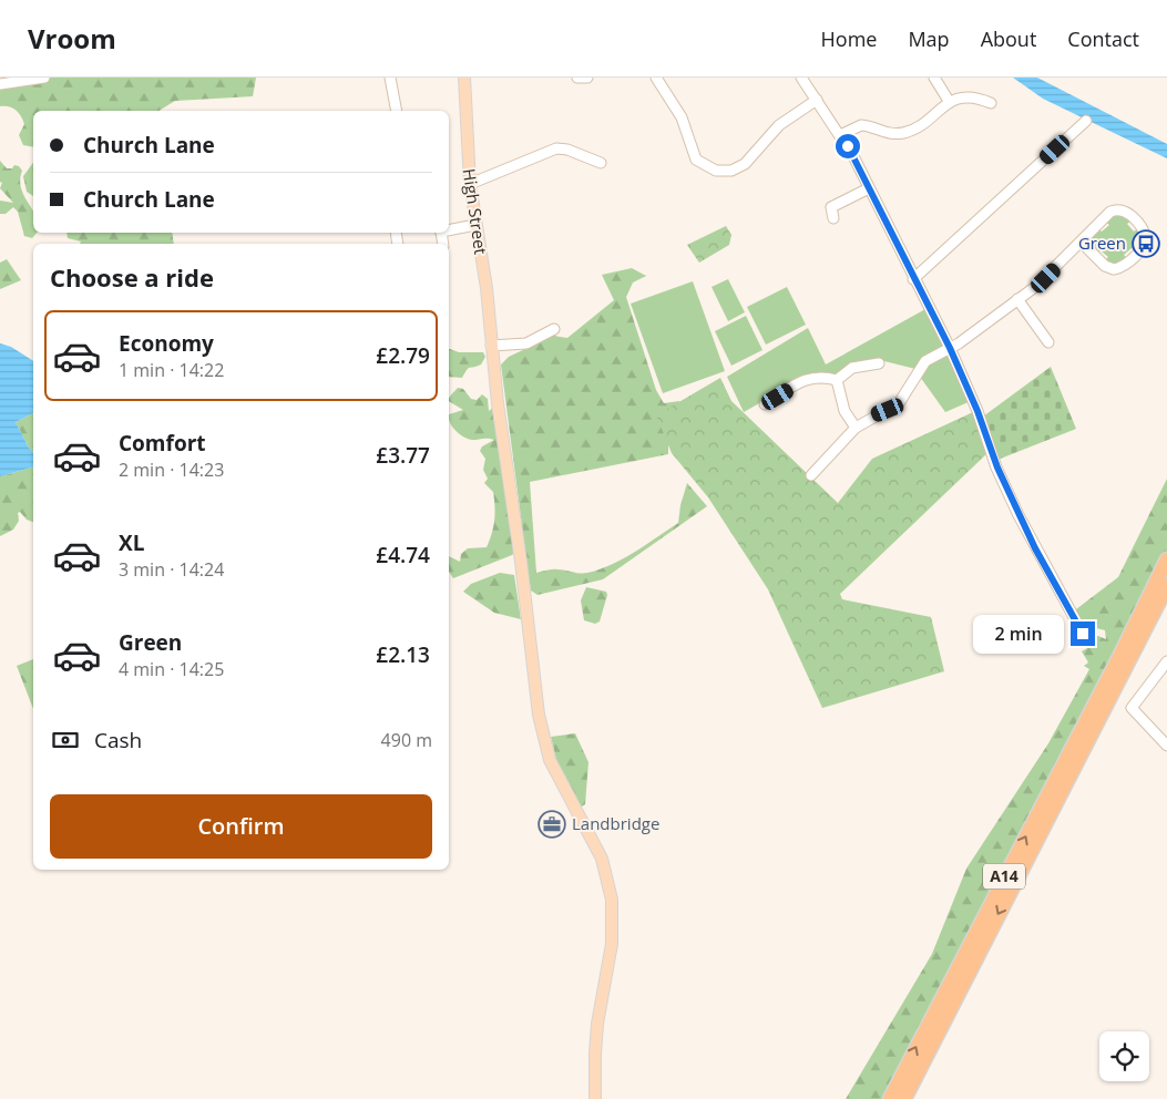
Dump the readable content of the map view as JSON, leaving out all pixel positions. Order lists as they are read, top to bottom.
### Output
{
  "streets": {
    "highway": ["A14"],
    "main road": ["High Street"]
  },
  "places": {
    "bus stop": ["Green"],
    "office": ["Landbridge"]
  },
  "page": {
    "header": "Vroom",
    "nav": [
      "Home",
      "Map",
      "About",
      "Contact"
    ],
    "banner": ["Church Lane", "Church Lane"],
    "heading": "Choose a ride",
    "list": [
      {
        "name": "Economy",
        "note": "1 min · 14:22",
        "value": "£2.79"
      },
      {
        "name": "Comfort",
        "note": "2 min · 14:23",
        "value": "£3.77"
      },
      {
        "name": "XL",
        "note": "3 min · 14:24",
        "value": "£4.74"
      },
      {
        "name": "Green",
        "note": "4 min · 14:25",
        "value": "£2.13"
      }
    ],
    "bubble": "2 min",
    "pay": ["Cash", "490 m"],
    "buttons": "Confirm"
  }
}
